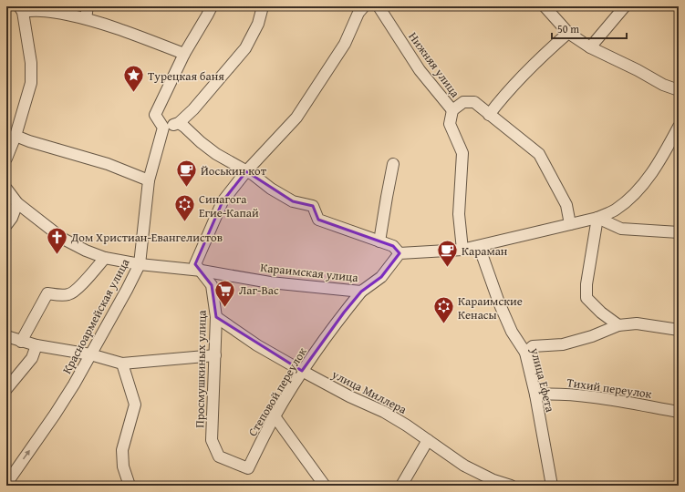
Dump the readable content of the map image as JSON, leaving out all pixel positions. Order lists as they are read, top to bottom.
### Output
{
  "streets": {
    "street": [
      "Нижняя улица",
      "Караимская улица",
      "Красноармейская улица",
      "Просмушкиных улица",
      "улица Ефета",
      "Тихий переулок",
      "Степовой переулок",
      "улица Миллера"
    ]
  },
  "crossings": [
    ["Караимская улица", "Красноармейская улица"],
    ["Караимская улица", "Просмушкиных улица"],
    ["Караимская улица", "Степовой переулок"],
    ["Просмушкиных улица", "Степовой переулок"],
    ["Просмушкиных улица", "улица Миллера"],
    ["улица Ефета", "Тихий переулок"],
    ["Степовой переулок", "улица Миллера"]
  ],
  "places": {
    "place": ["Турецкая баня"],
    "cafe": ["Йоськин кот", "Караман"],
    "synagogue": ["Синагога Егие-Капай", "Караимские Кенасы"],
    "church": ["Дом Христиан-Евангелистов"],
    "supermarket": ["Лаг-Вас"]
  },
  "scale_bar": "50 m"
}
